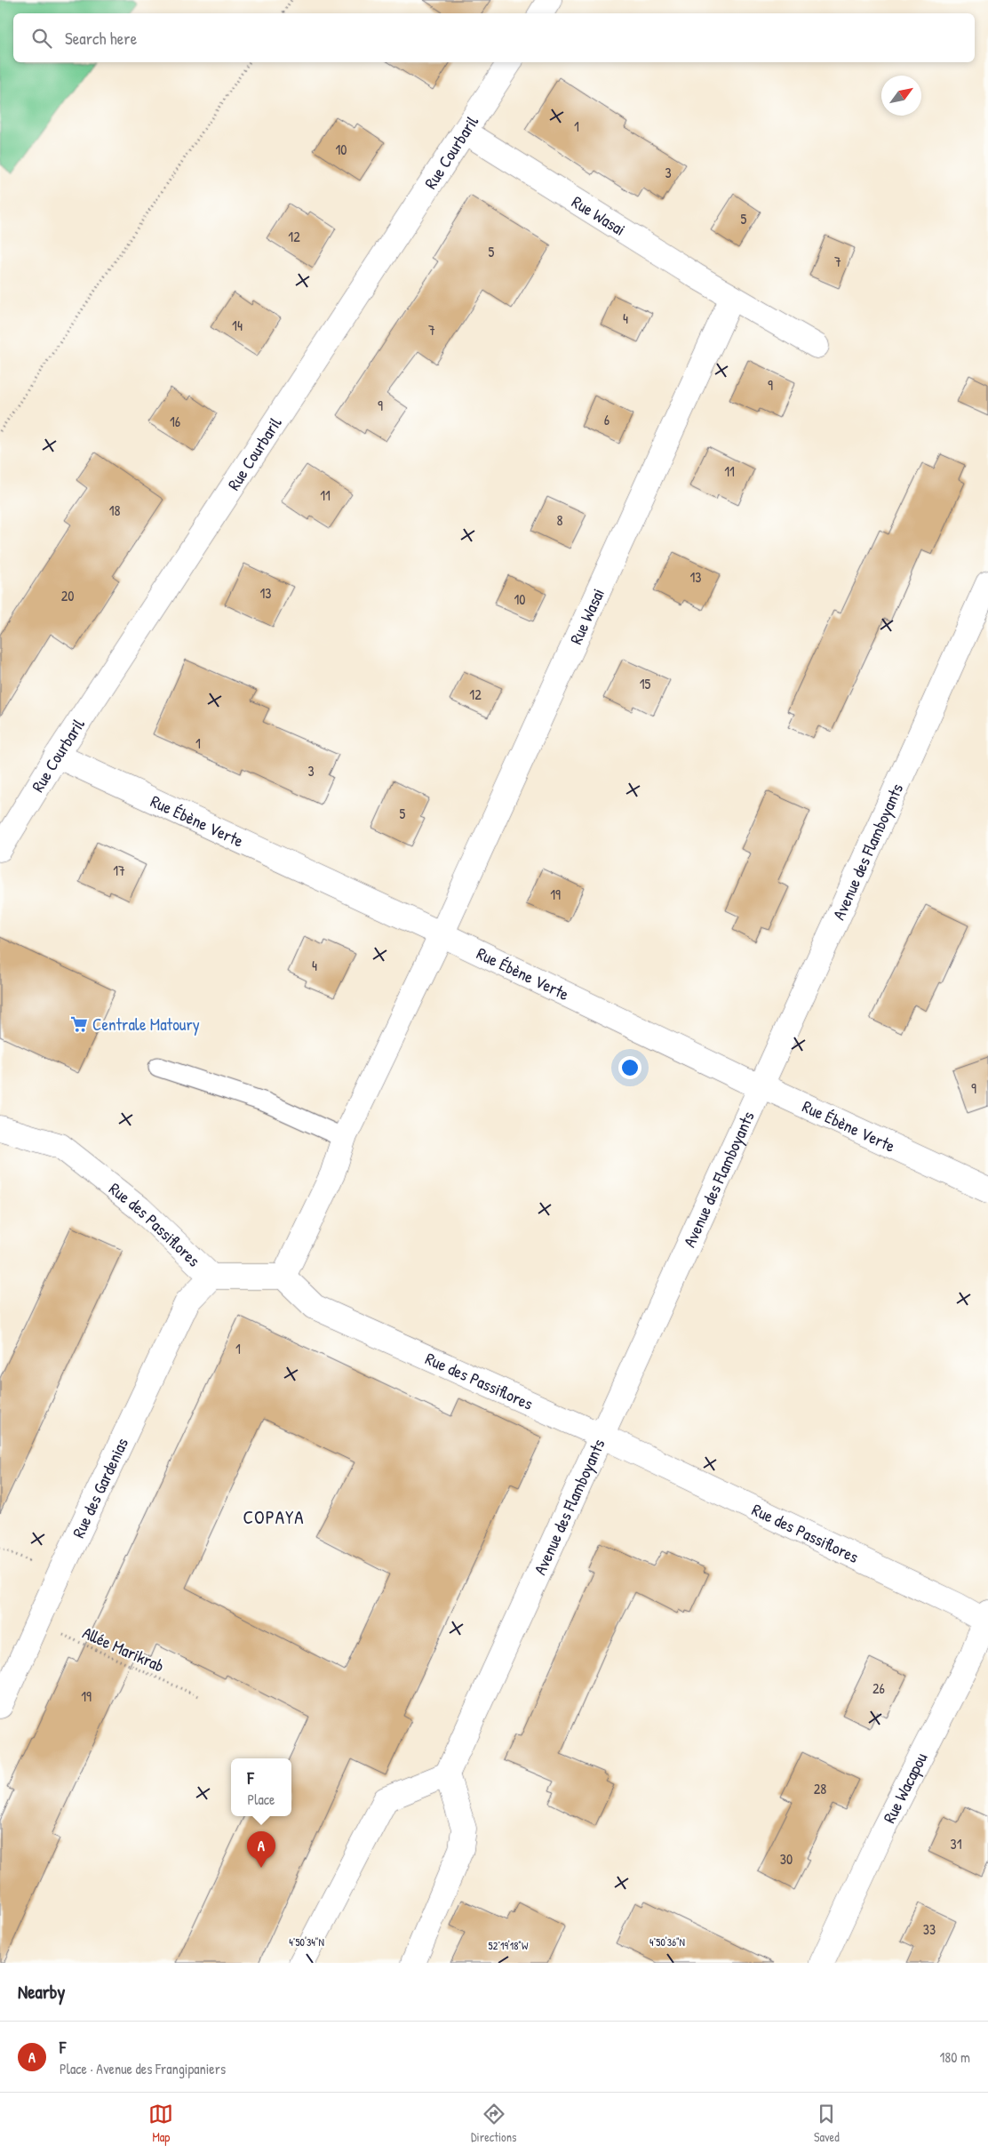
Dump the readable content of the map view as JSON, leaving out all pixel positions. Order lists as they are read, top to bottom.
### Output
{
  "streets": {
    "street": [
      "Rue Courbaril",
      "Rue Wasai",
      "Rue Ébène Verte",
      "Avenue des Flamboyants",
      "Rue des Passiflores",
      "Rue des Gardenias",
      "Rue Wacapou"
    ],
    "path": ["Allée Marikrab"]
  },
  "crossings": [
    ["Rue Courbaril", "Rue Wasai"],
    ["Rue Courbaril", "Rue Ébène Verte"],
    ["Rue Wasai", "Rue Ébène Verte"],
    ["Rue Wasai", "Rue des Passiflores"],
    ["Rue Ébène Verte", "Avenue des Flamboyants"],
    ["Avenue des Flamboyants", "Rue des Passiflores"],
    ["Rue des Passiflores", "Rue des Gardenias"],
    ["Rue des Passiflores", "Rue Wacapou"],
    ["Rue des Gardenias", "Allée Marikrab"]
  ],
  "districts": ["COPAYA"],
  "places": {
    "supermarket": ["Centrale Matoury"]
  },
  "house_numbers": [
    "1",
    "10",
    "3",
    "5",
    "12",
    "5",
    "7",
    "4",
    "14",
    "7",
    "9",
    "9",
    "6",
    "16",
    "11",
    "11",
    "18",
    "8",
    "13",
    "13",
    "20",
    "10",
    "15",
    "12",
    "1",
    "3",
    "5",
    "17",
    "19",
    "4",
    "9",
    "1",
    "26",
    "19",
    "28",
    "31",
    "30",
    "33"
  ],
  "north": "top right",
  "page": {
    "search": "Search here",
    "popup": ["F", "Place"],
    "pins": "A",
    "heading": "Nearby",
    "list": [
      {
        "mark": "A",
        "name": "F",
        "note": "Place · Avenue des Frangipaniers",
        "value": "180 m"
      }
    ],
    "nav": ["Map", "Directions", "Saved"]
  },
  "coordinates": ["4°50'34\"N", "4°50'36\"N", "52°19'18\"W"]
}
